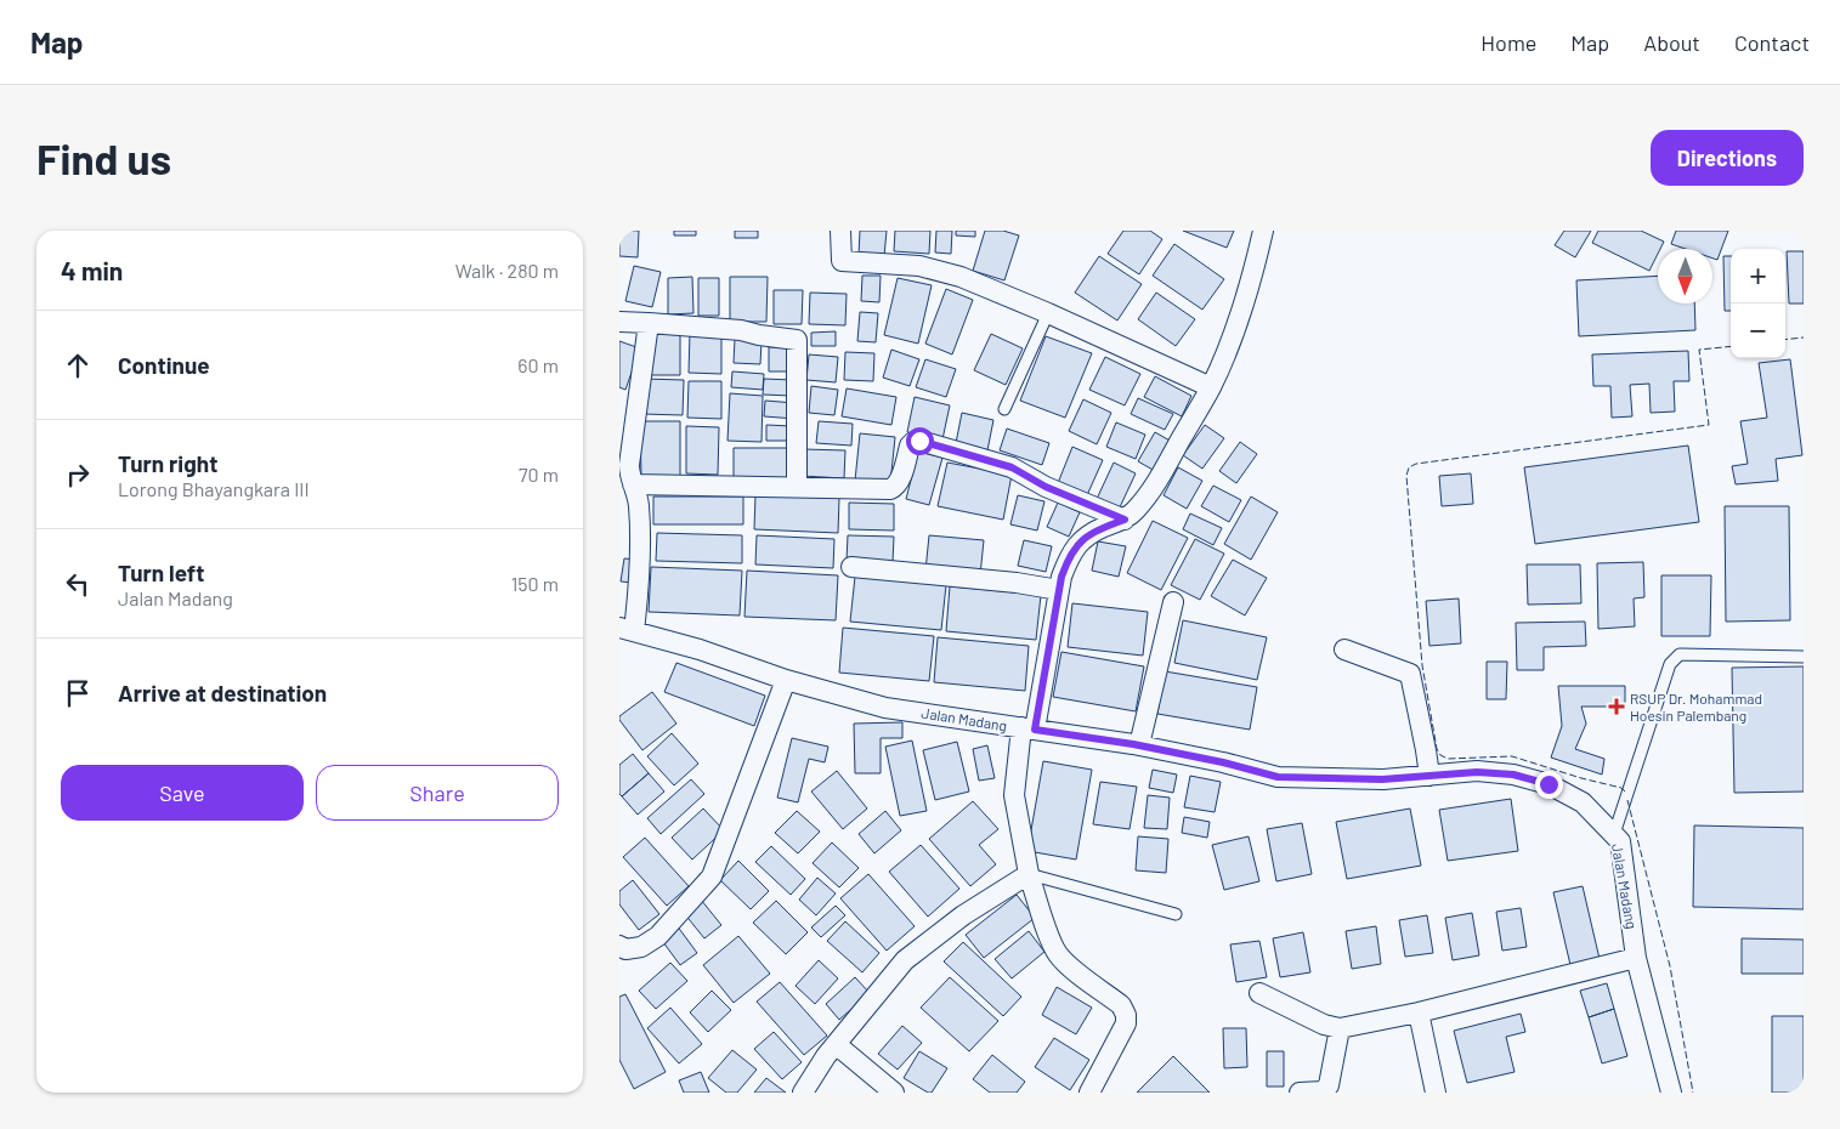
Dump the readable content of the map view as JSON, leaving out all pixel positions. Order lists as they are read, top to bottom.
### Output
{
  "streets": {
    "street": ["Jalan Madang"]
  },
  "places": {
    "health": ["RSUP Dr. Mohammad Hoesin Palembang"]
  },
  "north": "bottom",
  "page": {
    "header": "Map",
    "nav": [
      "Home",
      "Map",
      "About",
      "Contact"
    ],
    "buttons": [
      "Directions",
      ["Save", "Share"]
    ],
    "title": "Find us",
    "heading": ["4 min", "Walk · 280 m"],
    "map_buttons": ["+", "−"],
    "list": [
      ["Continue", "60 m"],
      ["Turn right", "Lorong Bhayangkara III", "70 m"],
      ["Turn left", "Jalan Madang", "150 m"],
      "Arrive at destination"
    ]
  }
}
